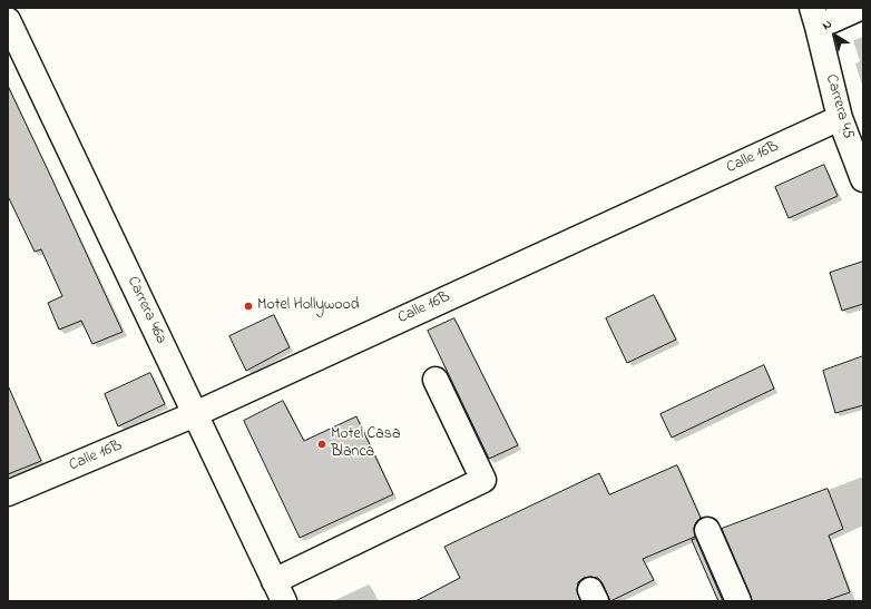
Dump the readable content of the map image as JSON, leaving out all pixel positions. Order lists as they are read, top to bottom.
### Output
{
  "streets": {
    "street": ["Carrera 45", "Calle 16B", "Carrera 46a"]
  },
  "crossings": [
    ["Carrera 45", "Calle 16B"],
    ["Calle 16B", "Carrera 46a"]
  ],
  "places": ["Motel Hollywood", "Motel Casa Blanca"],
  "north": "top left"
}
